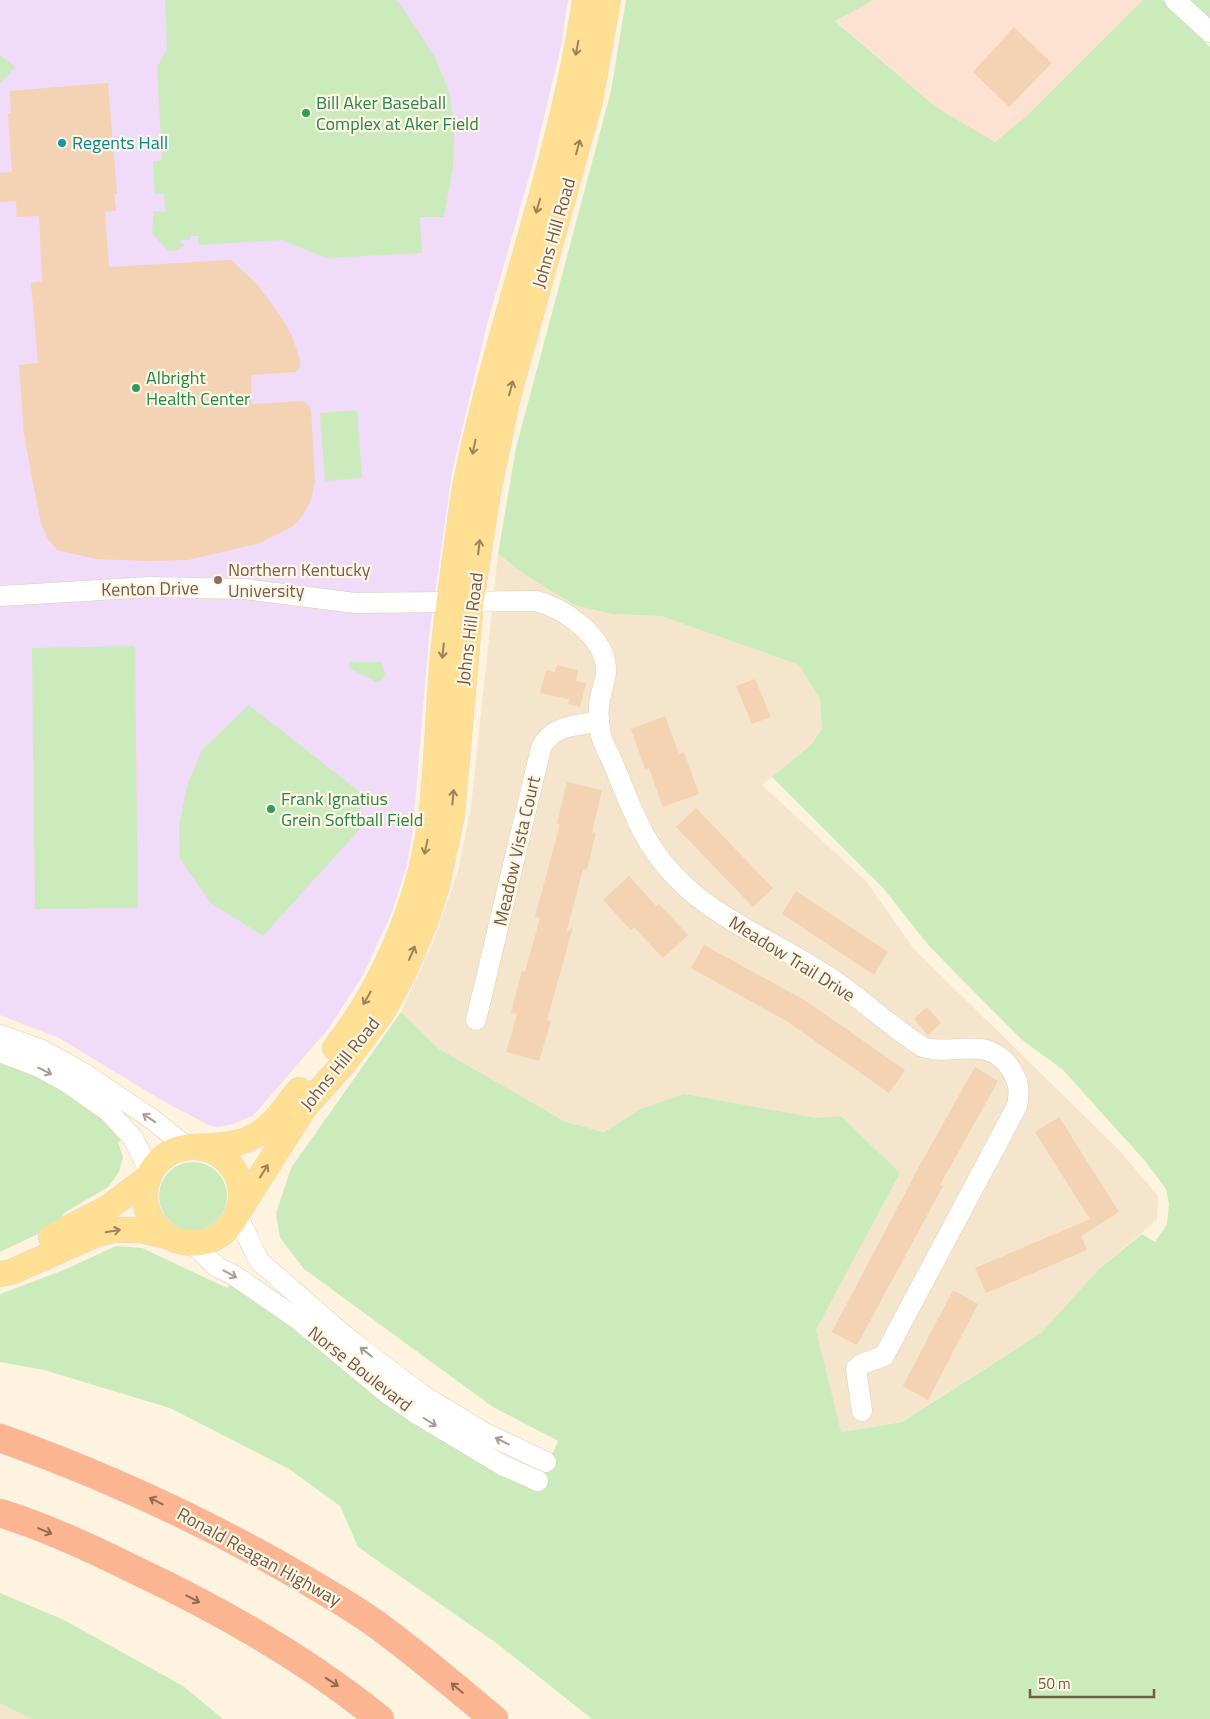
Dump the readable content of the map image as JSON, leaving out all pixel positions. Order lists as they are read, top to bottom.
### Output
{
  "streets": {
    "highway": ["Ronald Reagan Highway"],
    "main road": ["Johns Hill Road"],
    "street": [
      "Kenton Drive",
      "Meadow Vista Court",
      "Meadow Trail Drive",
      "Norse Boulevard"
    ]
  },
  "crossings": [
    ["Johns Hill Road", "Kenton Drive"],
    ["Johns Hill Road", "Meadow Trail Drive"],
    ["Johns Hill Road", "Norse Boulevard"],
    ["Kenton Drive", "Meadow Trail Drive"],
    ["Meadow Vista Court", "Meadow Trail Drive"]
  ],
  "places": [
    "Bill Aker Baseball Complex at Aker Field",
    "Regents Hall",
    "Albright Health Center",
    "Northern Kentucky University",
    "Frank Ignatius Grein Softball Field"
  ],
  "scale_bar": "50 m"
}
